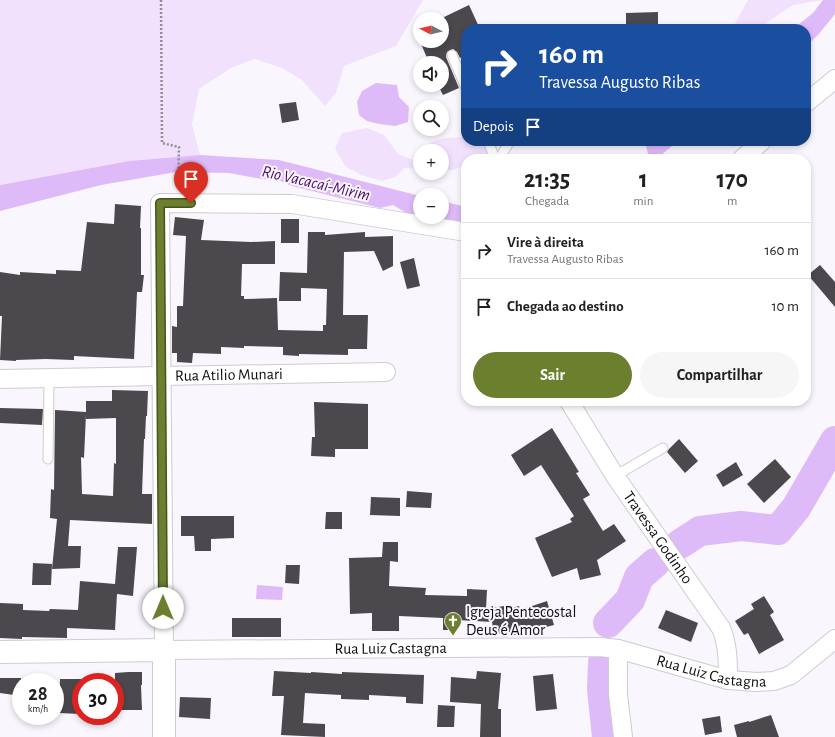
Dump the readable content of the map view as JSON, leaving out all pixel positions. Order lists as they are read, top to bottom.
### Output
{
  "streets": {
    "street": ["Rua Atilio Munari", "Travessa Godinho", "Rua Luiz Castagna"]
  },
  "crossings": [
    ["Travessa Godinho", "Rua Luiz Castagna"]
  ],
  "water": ["Rio Vacacaí-Mirim"],
  "places": {
    "church": ["Igreja Pentecostal Deus é Amor"]
  },
  "north": "left",
  "page": {
    "map_buttons": ["+", "−"],
    "turn": ["160 m", "Travessa Augusto Ribas"],
    "then": "Depois",
    "eta": [
      "21:35",
      "Chegada",
      "1",
      "min",
      "170",
      "m"
    ],
    "list": [
      {
        "name": "Vire à direita",
        "note": "Travessa Augusto Ribas",
        "value": "160 m"
      },
      {
        "name": "Chegada ao destino",
        "value": "10 m"
      }
    ],
    "buttons": ["Sair", "Compartilhar"],
    "speed": "28 km/h",
    "limit": "30"
  }
}
